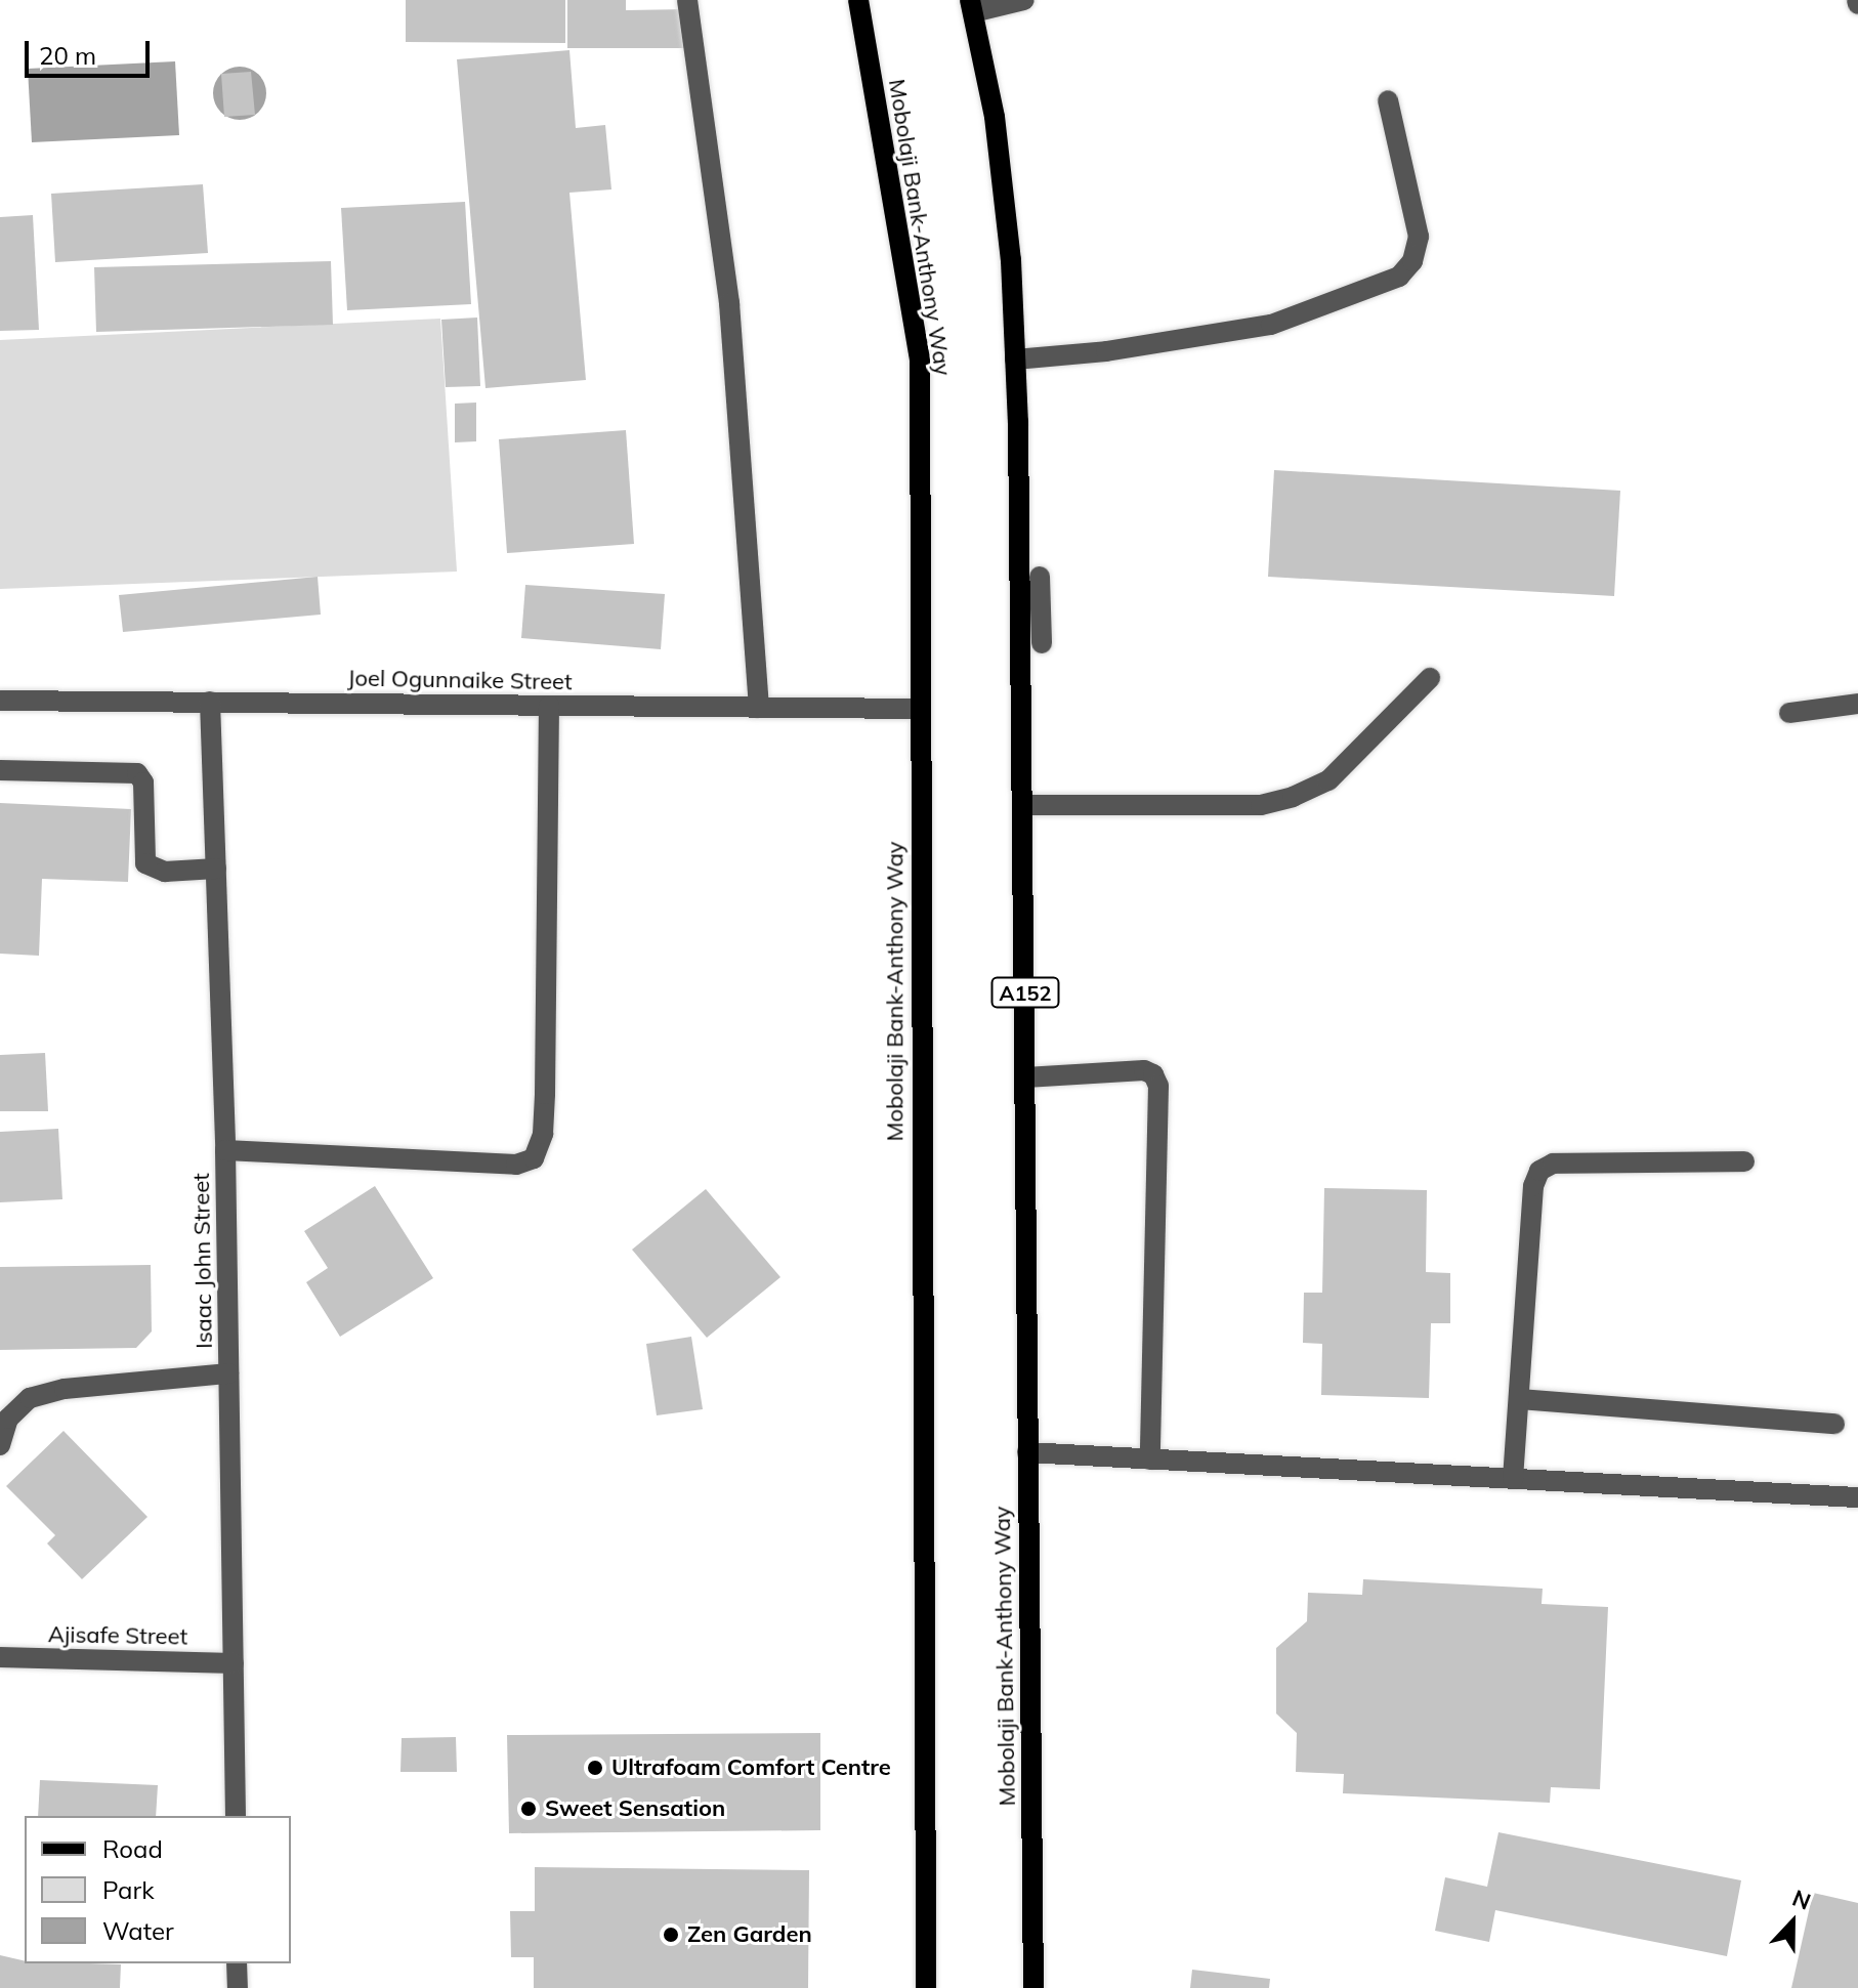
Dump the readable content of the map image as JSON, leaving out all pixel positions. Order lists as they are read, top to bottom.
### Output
{
  "streets": {
    "main road": ["Mobolaji Bank-Anthony Way", "A152"],
    "street": ["Joel Ogunnaike Street", "Isaac John Street", "Ajisafe Street"]
  },
  "crossings": [
    ["Mobolaji Bank-Anthony Way", "Joel Ogunnaike Street"],
    ["Joel Ogunnaike Street", "Isaac John Street"],
    ["Isaac John Street", "Ajisafe Street"]
  ],
  "places": ["Ultrafoam Comfort Centre", "Sweet Sensation", "Zen Garden"],
  "legend": ["Road", "Park", "Water"],
  "scale_bar": "20 m",
  "north": "top"
}
